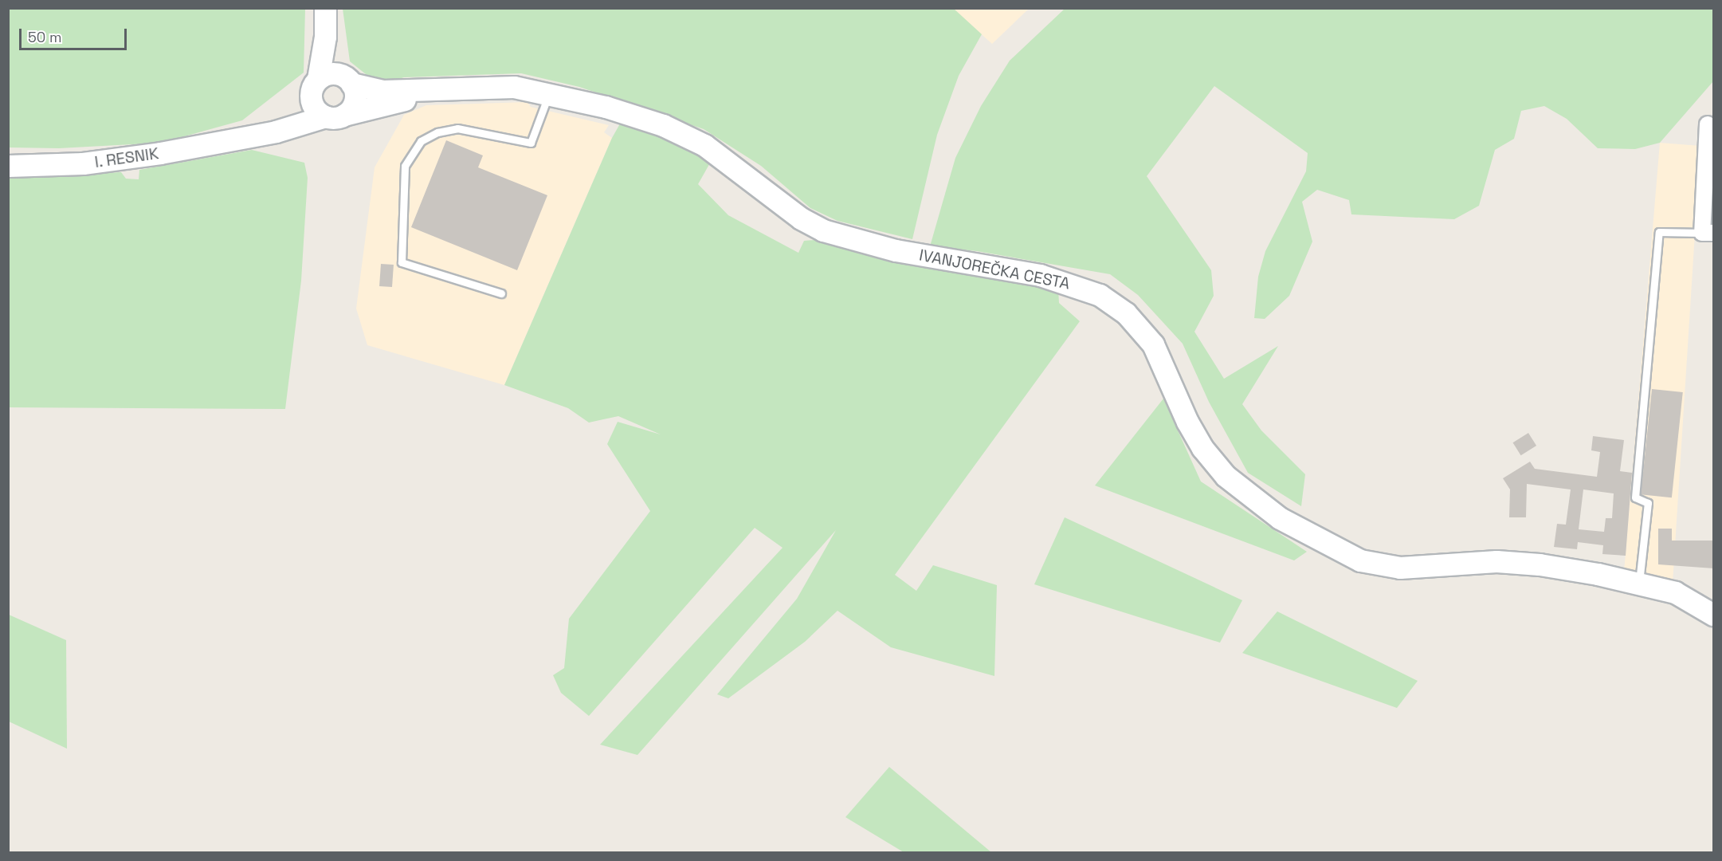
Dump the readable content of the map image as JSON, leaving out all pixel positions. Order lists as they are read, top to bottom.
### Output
{
  "streets": {
    "main road": ["I. RESNIK", "IVANJOREČKA CESTA"]
  },
  "crossings": [
    ["I. RESNIK", "IVANJOREČKA CESTA"]
  ],
  "scale_bar": "50 m"
}
